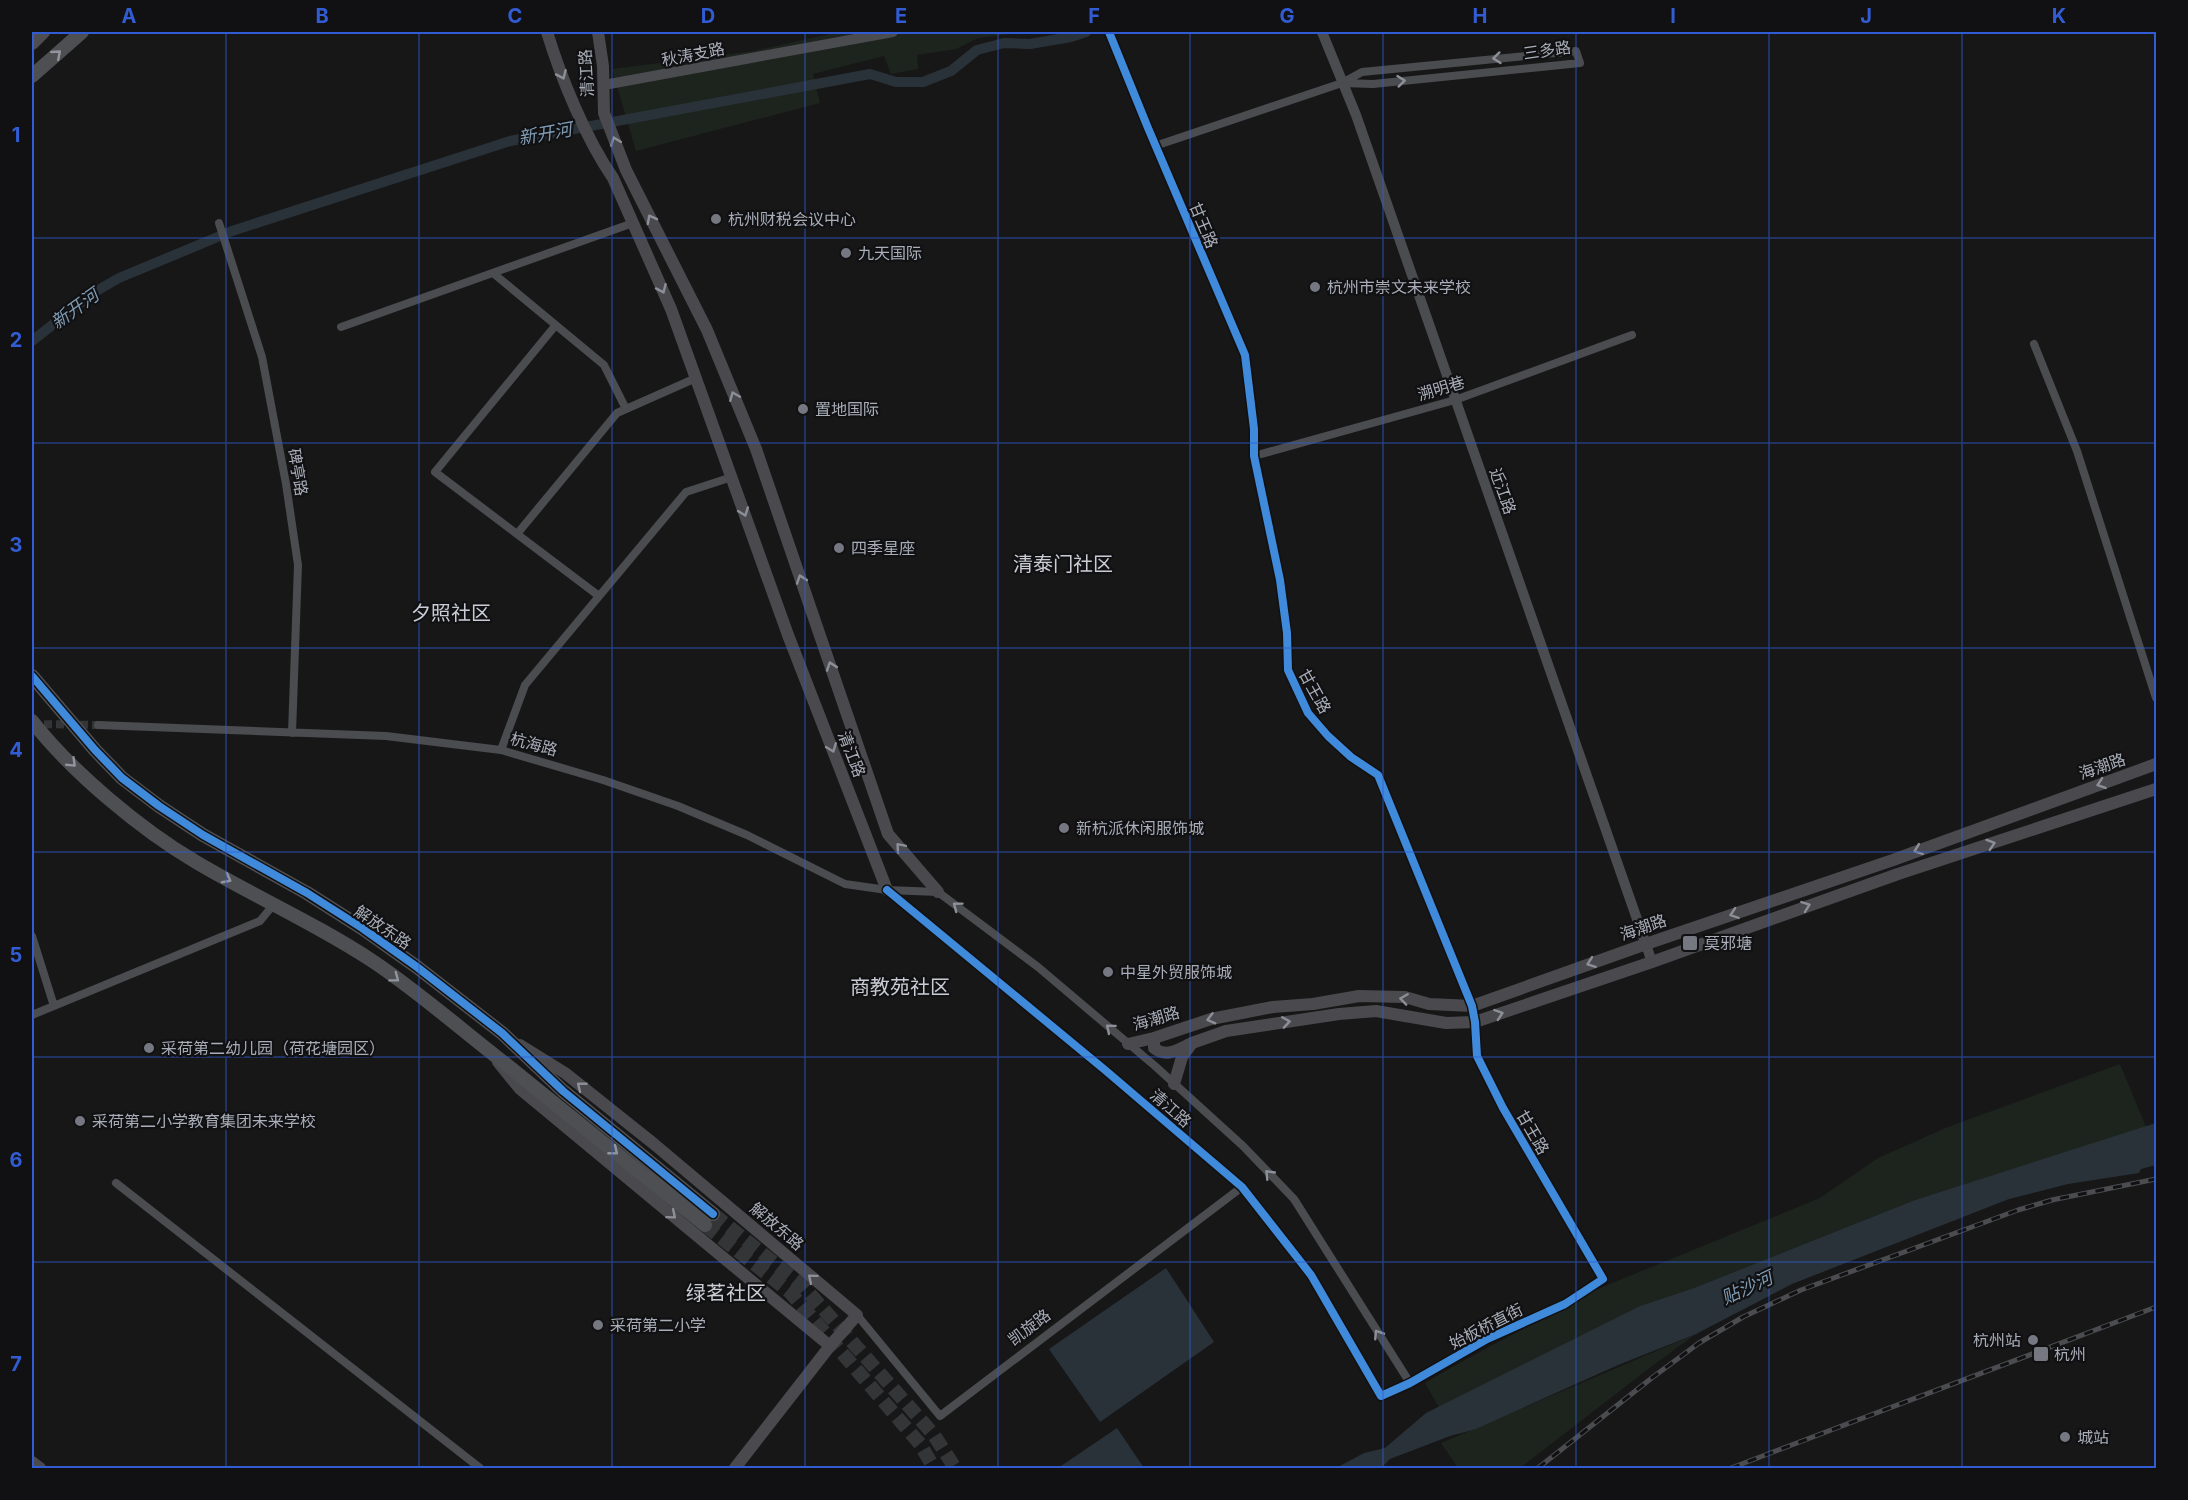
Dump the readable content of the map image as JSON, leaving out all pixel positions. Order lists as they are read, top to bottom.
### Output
{
  "streets": {
    "main road": ["清江路", "海潮路", "解放东路"],
    "street": [
      "三多路",
      "秋涛支路",
      "甘王路",
      "溯明巷",
      "碑亭路",
      "近江路",
      "杭海路",
      "始板桥直街",
      "凯旋路"
    ]
  },
  "crossings": [
    ["三多路", "甘王路"],
    ["三多路", "近江路"],
    ["秋涛支路", "清江路"],
    ["清江路", "杭海路"],
    ["清江路", "海潮路"],
    ["清江路", "始板桥直街"],
    ["清江路", "凯旋路"],
    ["甘王路", "溯明巷"],
    ["甘王路", "海潮路"],
    ["甘王路", "始板桥直街"],
    ["溯明巷", "近江路"],
    ["碑亭路", "杭海路"],
    ["近江路", "海潮路"],
    ["解放东路", "凯旋路"]
  ],
  "districts": [
    "清泰门社区",
    "夕照社区",
    "商教苑社区",
    "绿茗社区"
  ],
  "water": ["新开河", "贴沙河"],
  "places": {
    "other": [
      "杭州财税会议中心",
      "九天国际",
      "杭州市崇文未来学校",
      "置地国际",
      "四季星座",
      "新杭派休闲服饰城",
      "中星外贸服饰城",
      "采荷第二幼儿园（荷花塘园区）",
      "采荷第二小学教育集团未来学校",
      "采荷第二小学",
      "杭州站",
      "城站"
    ],
    "transit": ["莫邪塘", "杭州"]
  },
  "grid": {
    "columns": [
      "A",
      "B",
      "C",
      "D",
      "E",
      "F",
      "G",
      "H",
      "I",
      "J",
      "K"
    ],
    "rows": [
      "1",
      "2",
      "3",
      "4",
      "5",
      "6",
      "7"
    ]
  }
}
